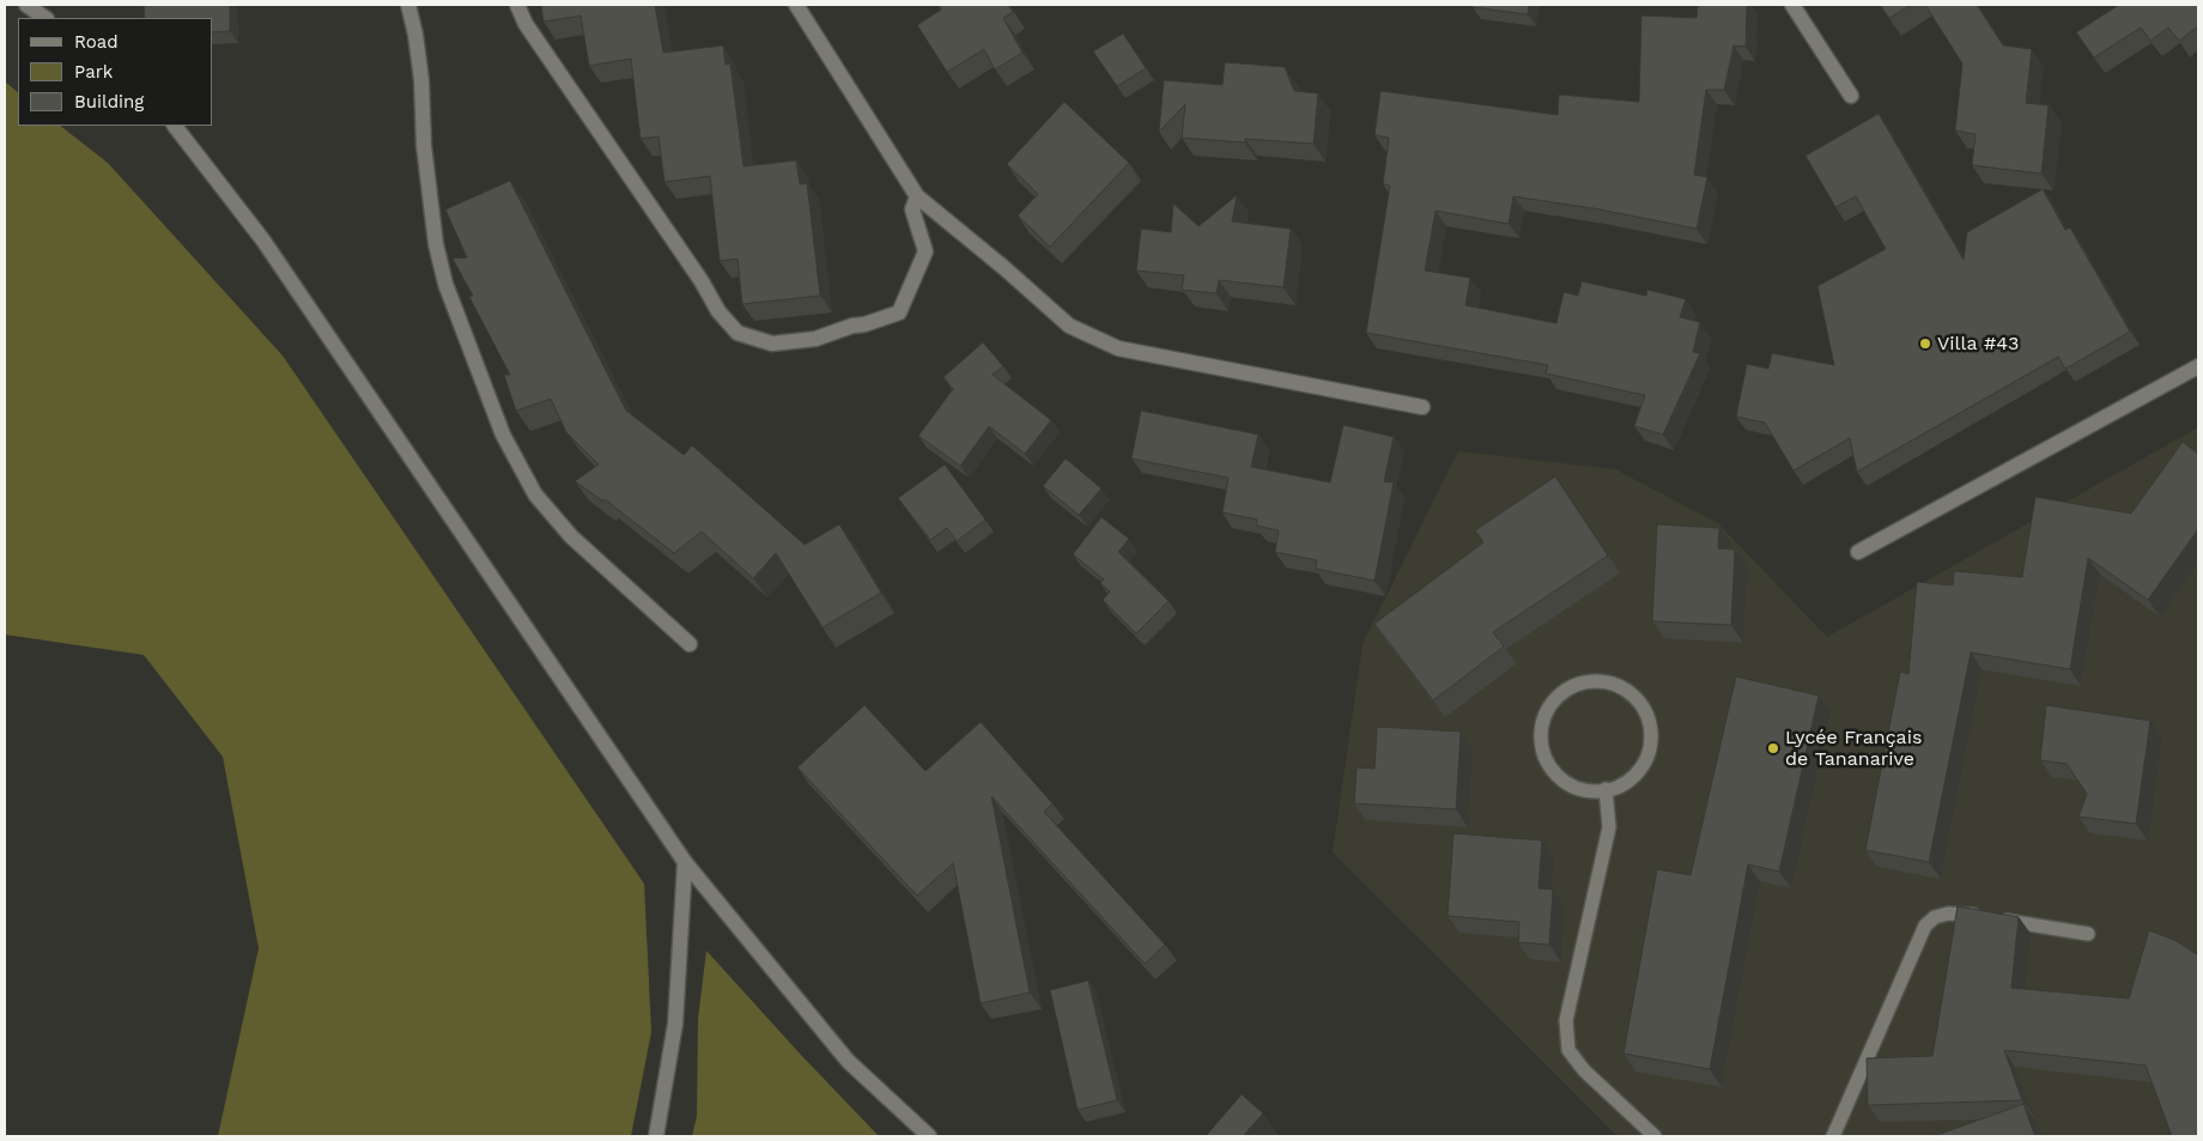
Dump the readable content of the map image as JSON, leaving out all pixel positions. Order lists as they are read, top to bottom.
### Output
{
  "places": ["Villa #43", "Lycée Français de Tananarive"],
  "legend": ["Road", "Park", "Building"]
}
